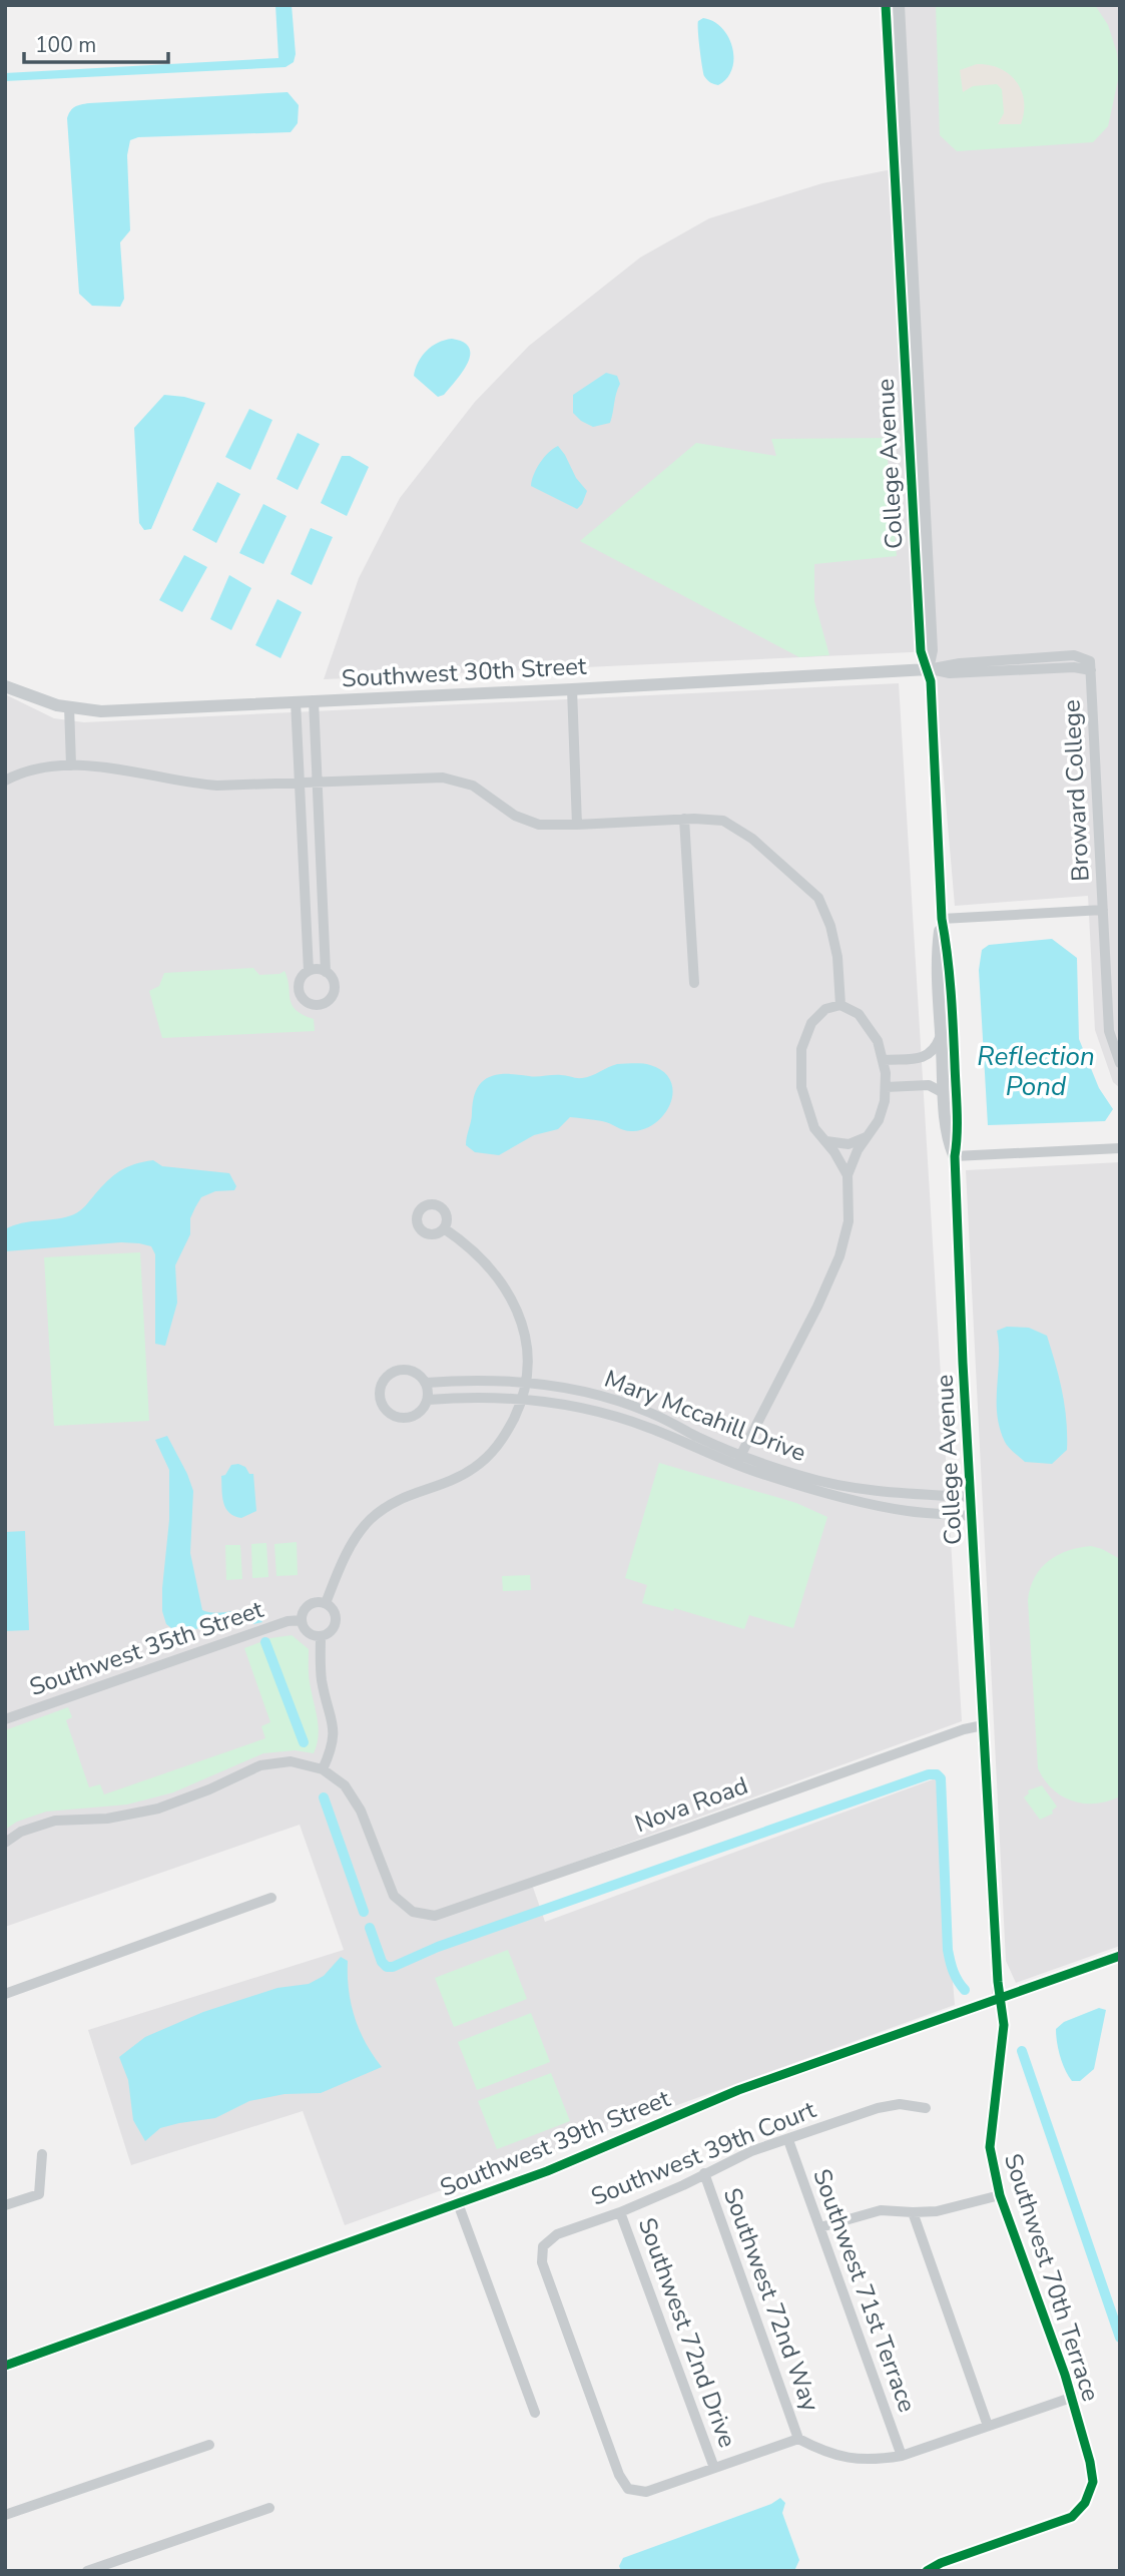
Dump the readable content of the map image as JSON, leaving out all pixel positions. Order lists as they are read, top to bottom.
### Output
{
  "streets": {
    "street": [
      "College Avenue",
      "Southwest 30th Street",
      "Broward College",
      "Mary Mccahill Drive",
      "Southwest 35th Street",
      "Nova Road",
      "Southwest 39th Street",
      "Southwest 39th Court",
      "Southwest 70th Terrace",
      "Southwest 71st Terrace",
      "Southwest 72nd Way",
      "Southwest 72nd Drive"
    ]
  },
  "crossings": [
    ["College Avenue", "Southwest 30th Street"],
    ["College Avenue", "Broward College"],
    ["College Avenue", "Mary Mccahill Drive"],
    ["College Avenue", "Nova Road"],
    ["College Avenue", "Southwest 39th Street"],
    ["College Avenue", "Southwest 70th Terrace"],
    ["Southwest 30th Street", "Broward College"],
    ["Southwest 39th Street", "Southwest 70th Terrace"],
    ["Southwest 39th Court", "Southwest 71st Terrace"],
    ["Southwest 39th Court", "Southwest 72nd Way"],
    ["Southwest 39th Court", "Southwest 72nd Drive"]
  ],
  "water": ["Reflection Pond"],
  "scale_bar": "100 m"
}
